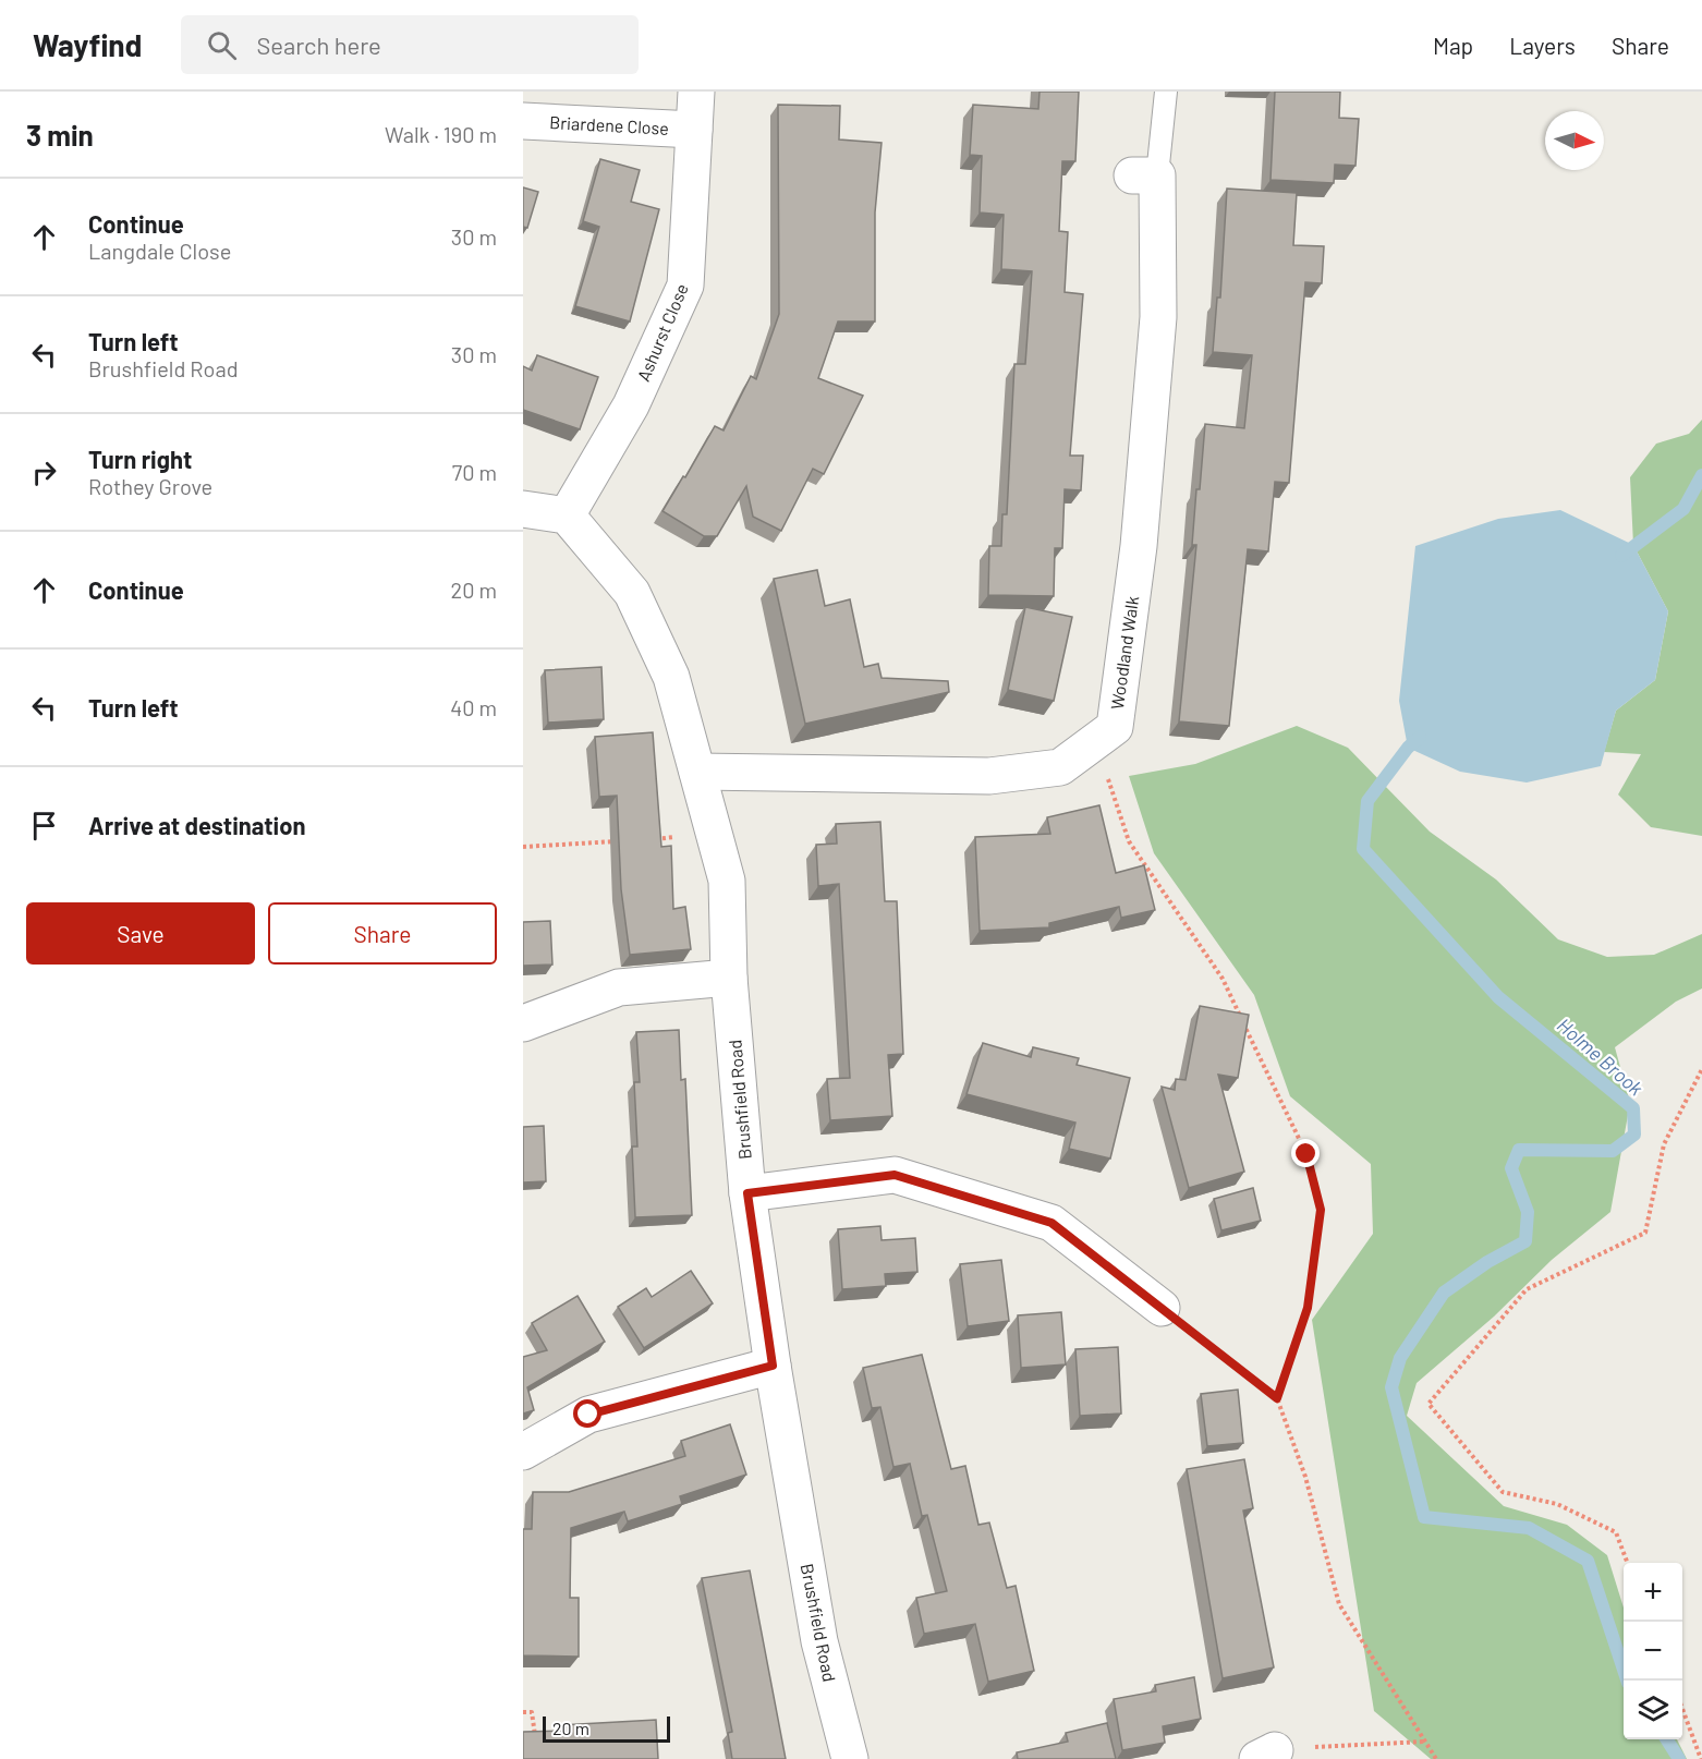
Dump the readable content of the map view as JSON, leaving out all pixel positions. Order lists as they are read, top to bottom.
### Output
{
  "streets": {
    "street": [
      "Briardene Close",
      "Ashurst Close",
      "Woodland Walk",
      "Brushfield Road"
    ]
  },
  "crossings": [
    ["Briardene Close", "Ashurst Close"],
    ["Ashurst Close", "Brushfield Road"],
    ["Woodland Walk", "Brushfield Road"]
  ],
  "water": ["Holme Brook"],
  "scale_bar": "20 m",
  "north": "right",
  "page": {
    "header": "Wayfind",
    "search": "Search here",
    "nav": ["Map", "Layers", "Share"],
    "heading": ["3 min", "Walk · 190 m"],
    "list": [
      ["Continue", "Langdale Close", "30 m"],
      ["Turn left", "Brushfield Road", "30 m"],
      ["Turn right", "Rothey Grove", "70 m"],
      ["Continue", "20 m"],
      ["Turn left", "40 m"],
      "Arrive at destination"
    ],
    "buttons": ["Save", "Share"],
    "map_buttons": ["+", "−"],
    "scale": "20 m"
  }
}
